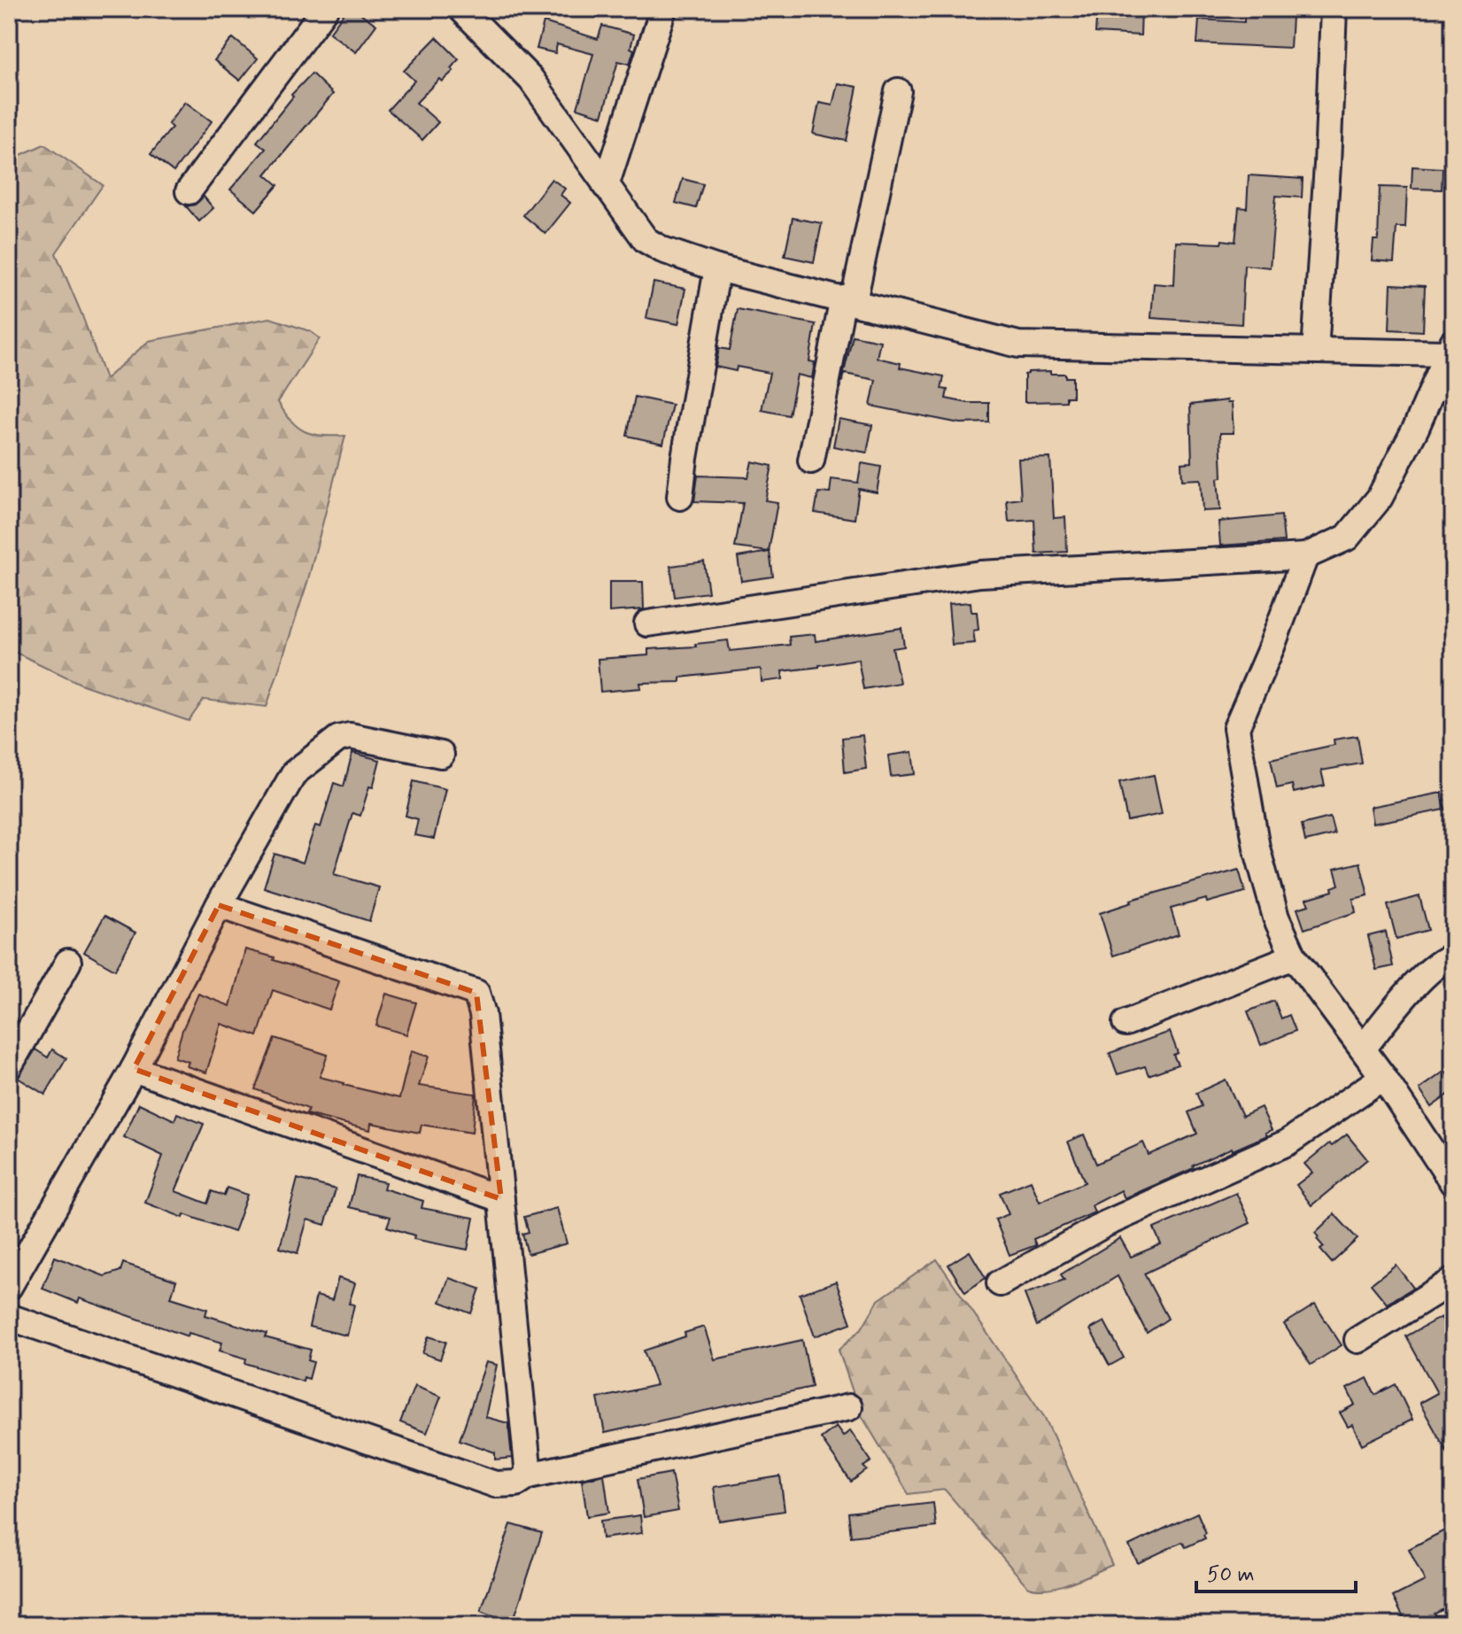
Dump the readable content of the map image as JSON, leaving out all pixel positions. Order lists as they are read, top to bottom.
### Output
{
  "scale_bar": "50 m"
}
